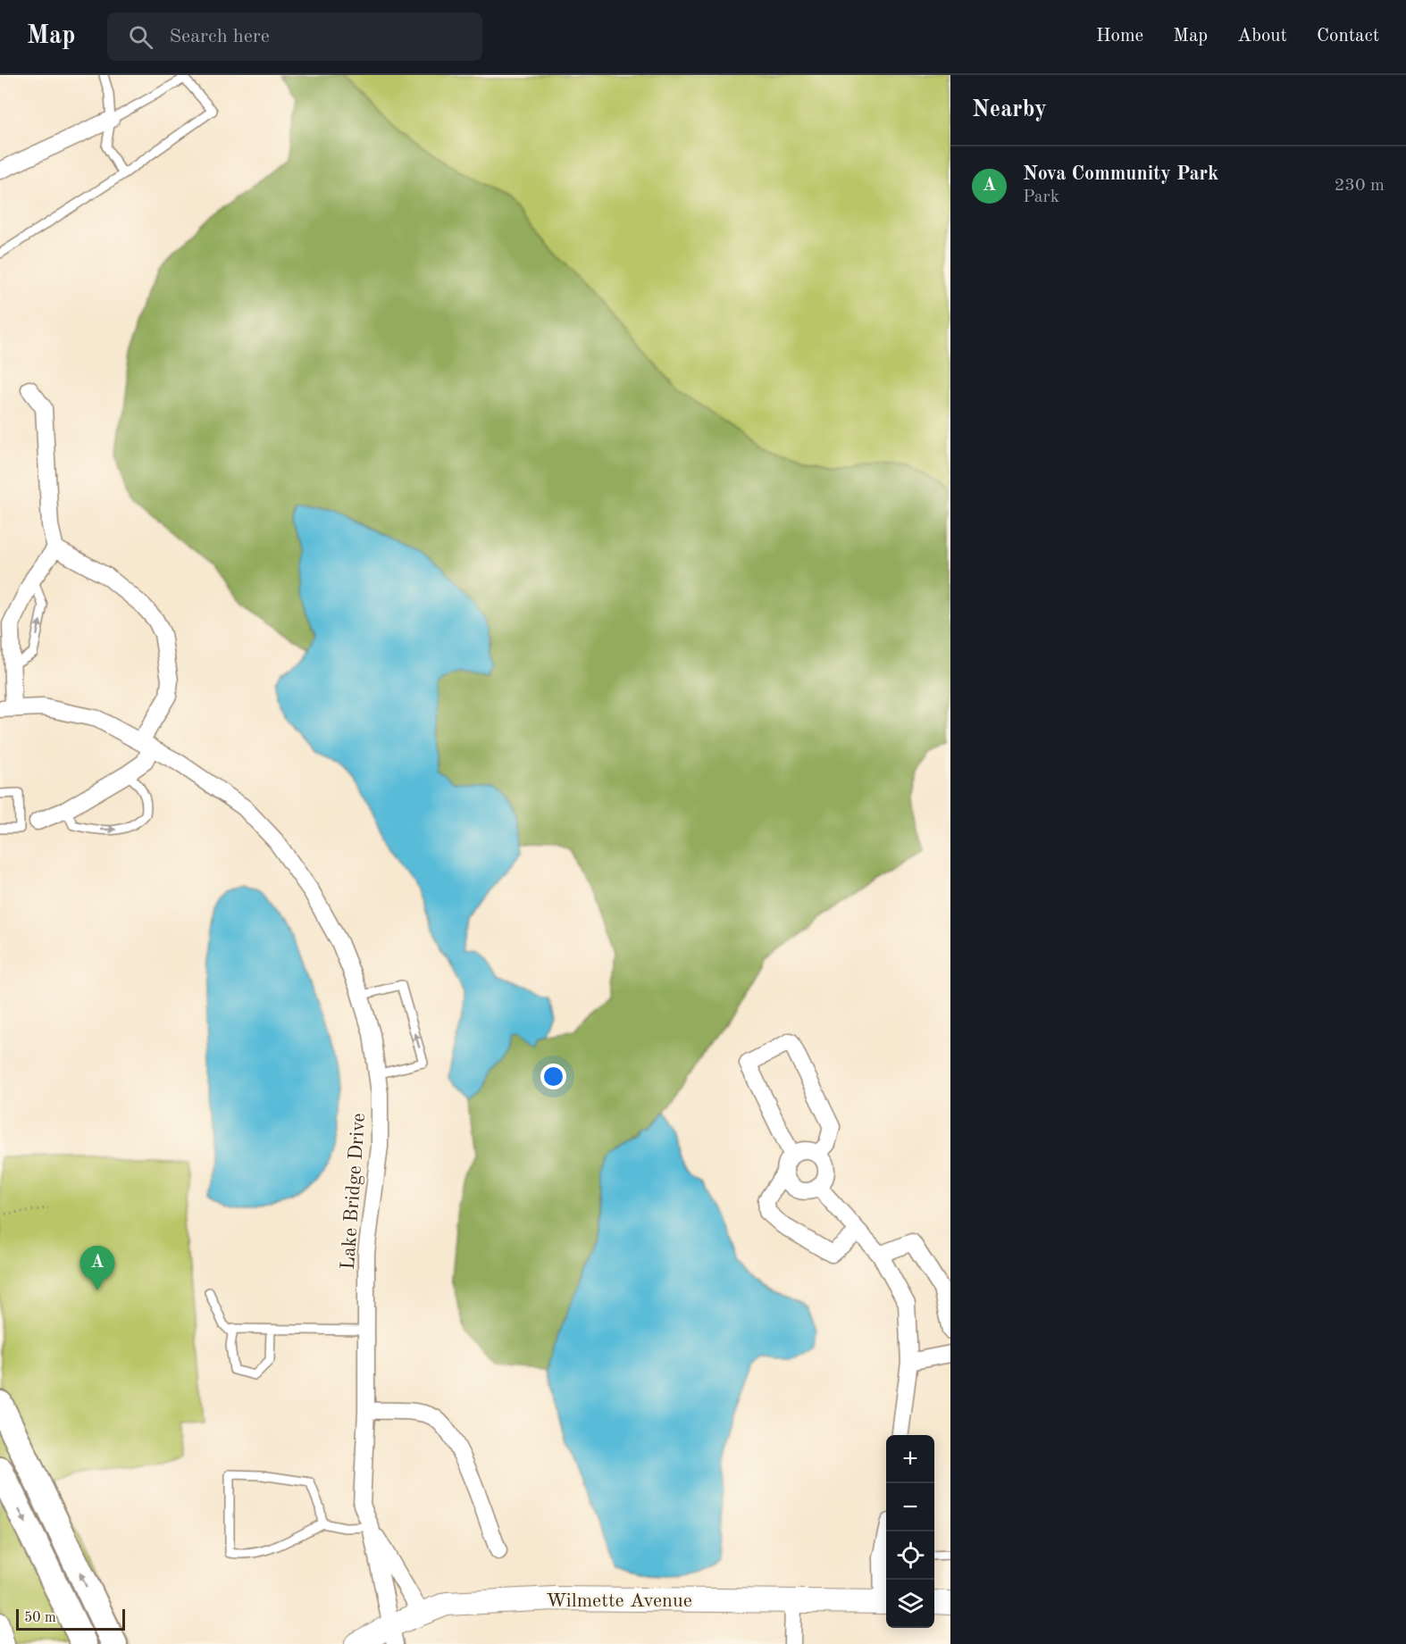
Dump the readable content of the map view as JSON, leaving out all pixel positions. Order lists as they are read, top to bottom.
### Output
{
  "streets": {
    "street": ["Lake Bridge Drive", "Wilmette Avenue"]
  },
  "crossings": [
    ["Lake Bridge Drive", "Wilmette Avenue"]
  ],
  "scale_bar": "50 m",
  "page": {
    "header": "Map",
    "search": "Search here",
    "nav": [
      "Home",
      "Map",
      "About",
      "Contact"
    ],
    "heading": "Nearby",
    "list": [
      {
        "mark": "A",
        "name": "Nova Community Park",
        "note": "Park",
        "value": "230 m"
      }
    ],
    "pins": "A",
    "map_buttons": ["+", "−"],
    "scale": "50 m"
  }
}
